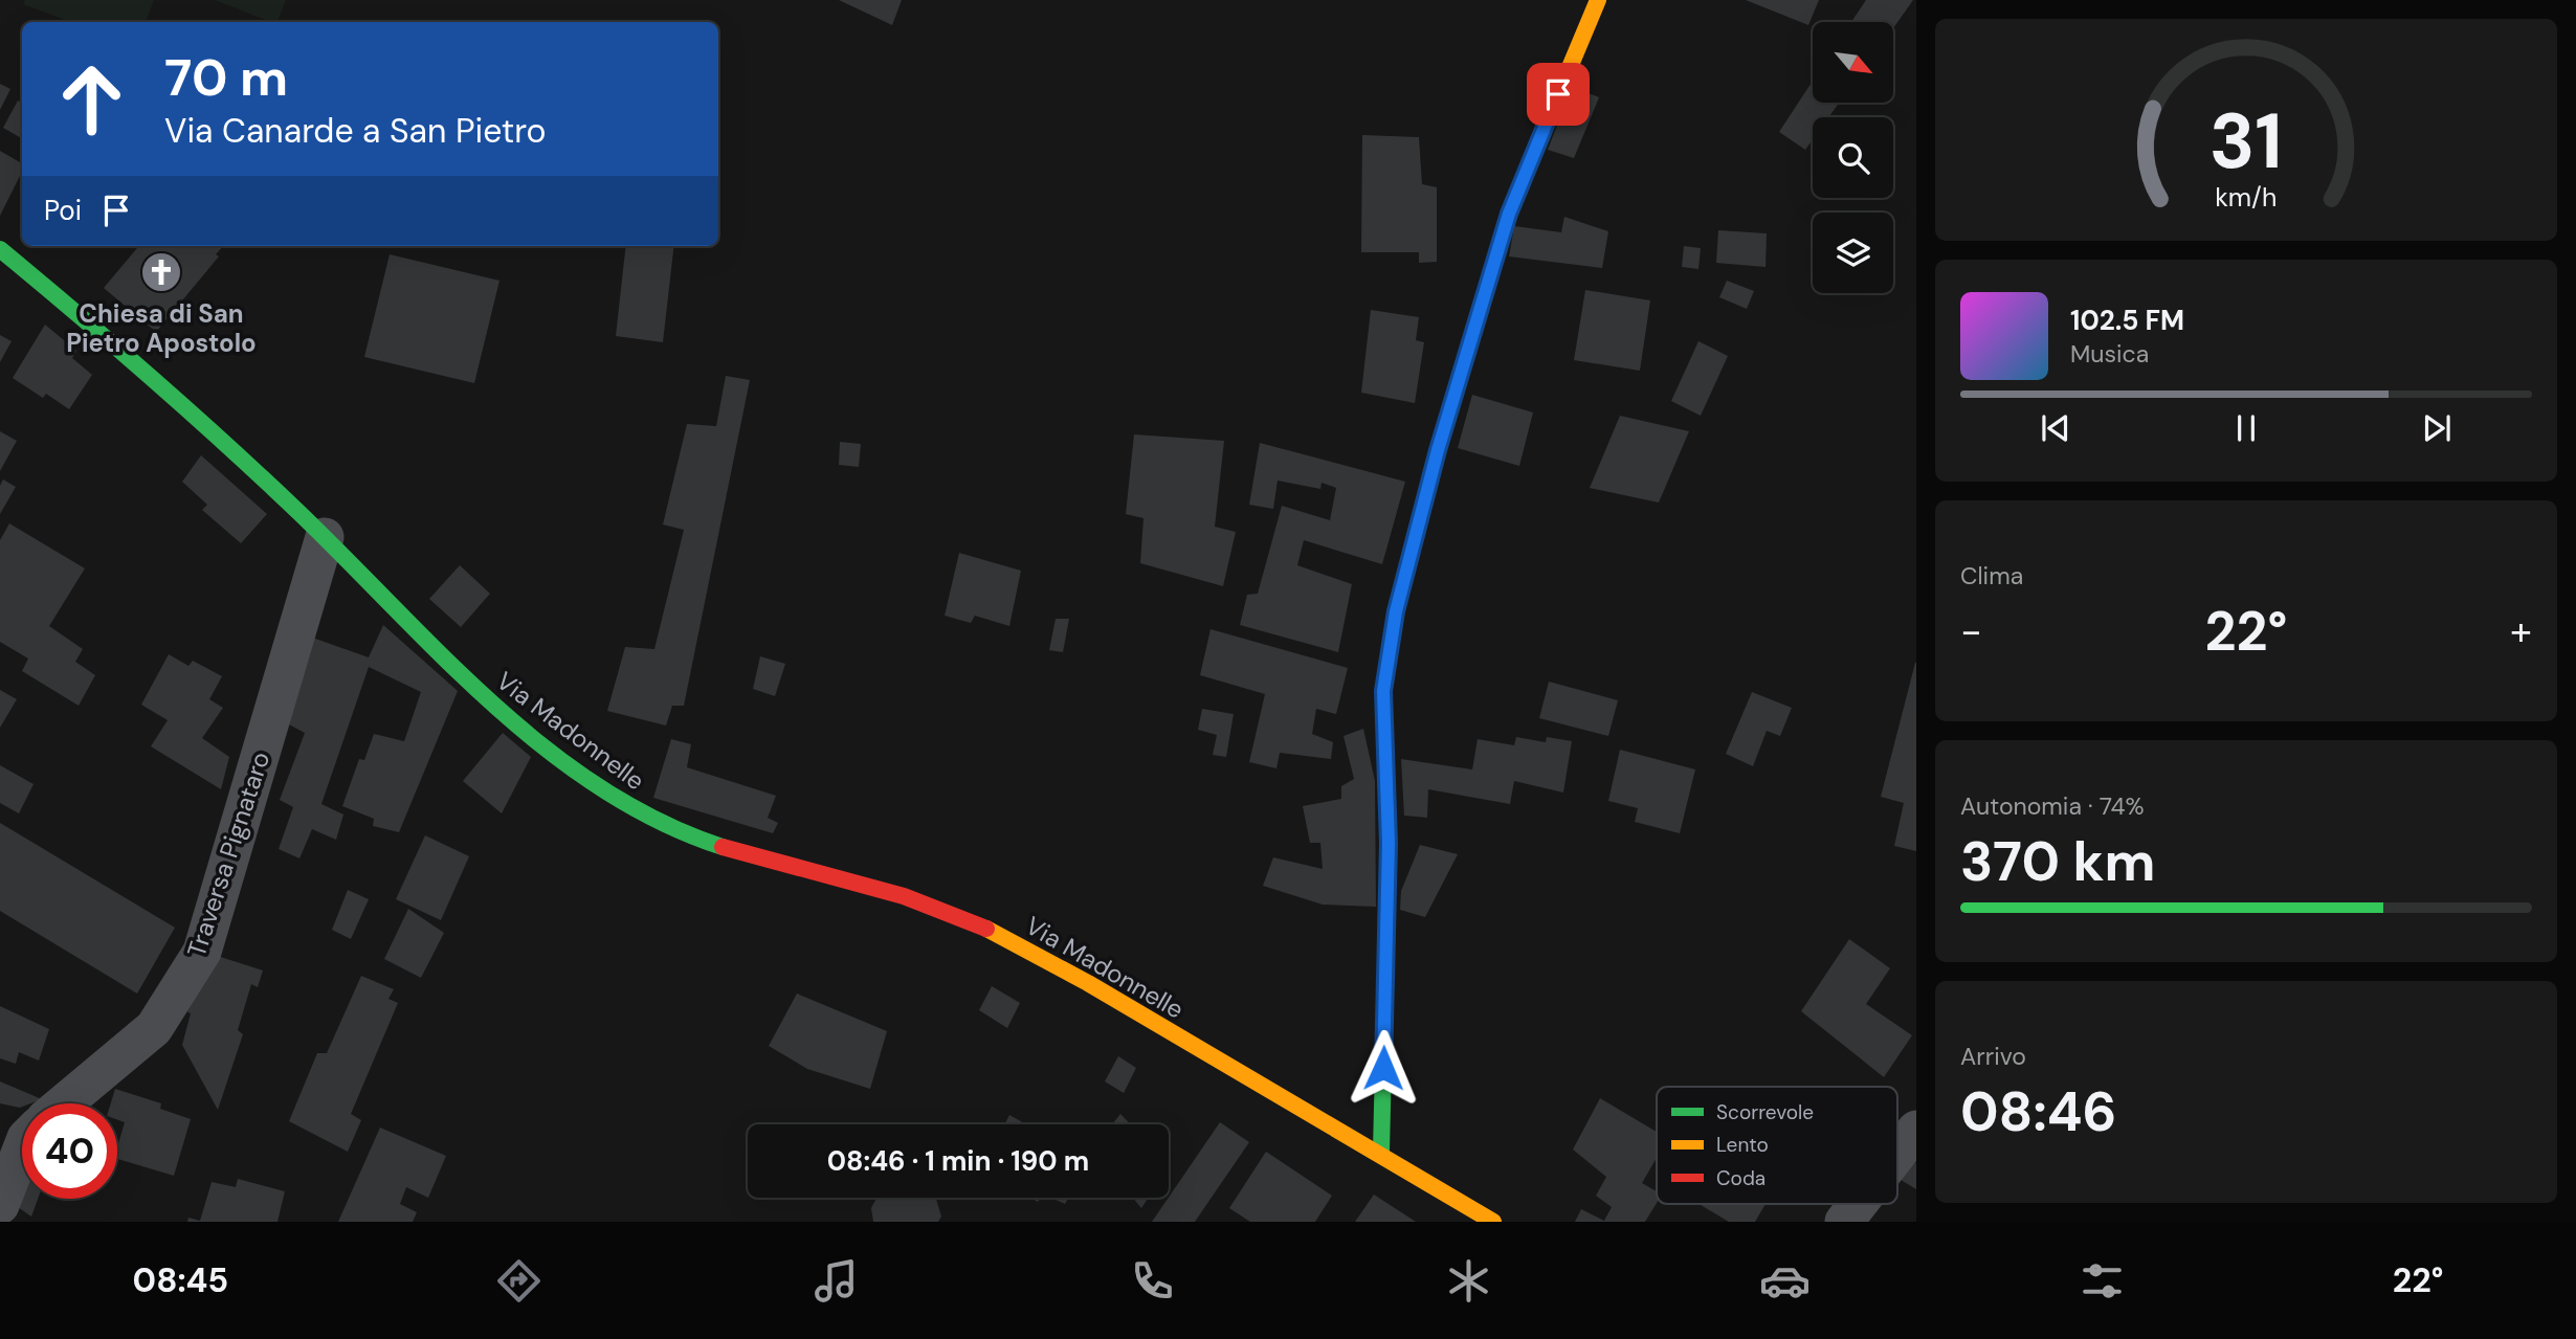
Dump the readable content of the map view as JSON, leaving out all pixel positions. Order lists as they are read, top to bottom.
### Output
{
  "streets": {
    "street": ["Via Madonnelle", "Traversa Pignataro"]
  },
  "crossings": [
    ["Via Madonnelle", "Traversa Pignataro"]
  ],
  "places": {
    "church": ["Chiesa di San Pietro Apostolo"]
  },
  "legend": ["Scorrevole", "Lento", "Coda"],
  "north": "bottom right",
  "page": {
    "turn": ["70 m", "Via Canarde a San Pietro"],
    "then": "Poi",
    "song": ["102.5 FM", "Musica"],
    "tile": [
      "Clima",
      ["Autonomia · 74%", "370 km"],
      ["Arrivo", "08:46"]
    ],
    "heat": ["−", "22°", "+"],
    "limit": "40",
    "trip": "08:46 · 1 min · 190 m",
    "tabs": ["08:45", "22°"],
    "gauge": ["31", "km/h"]
  }
}
